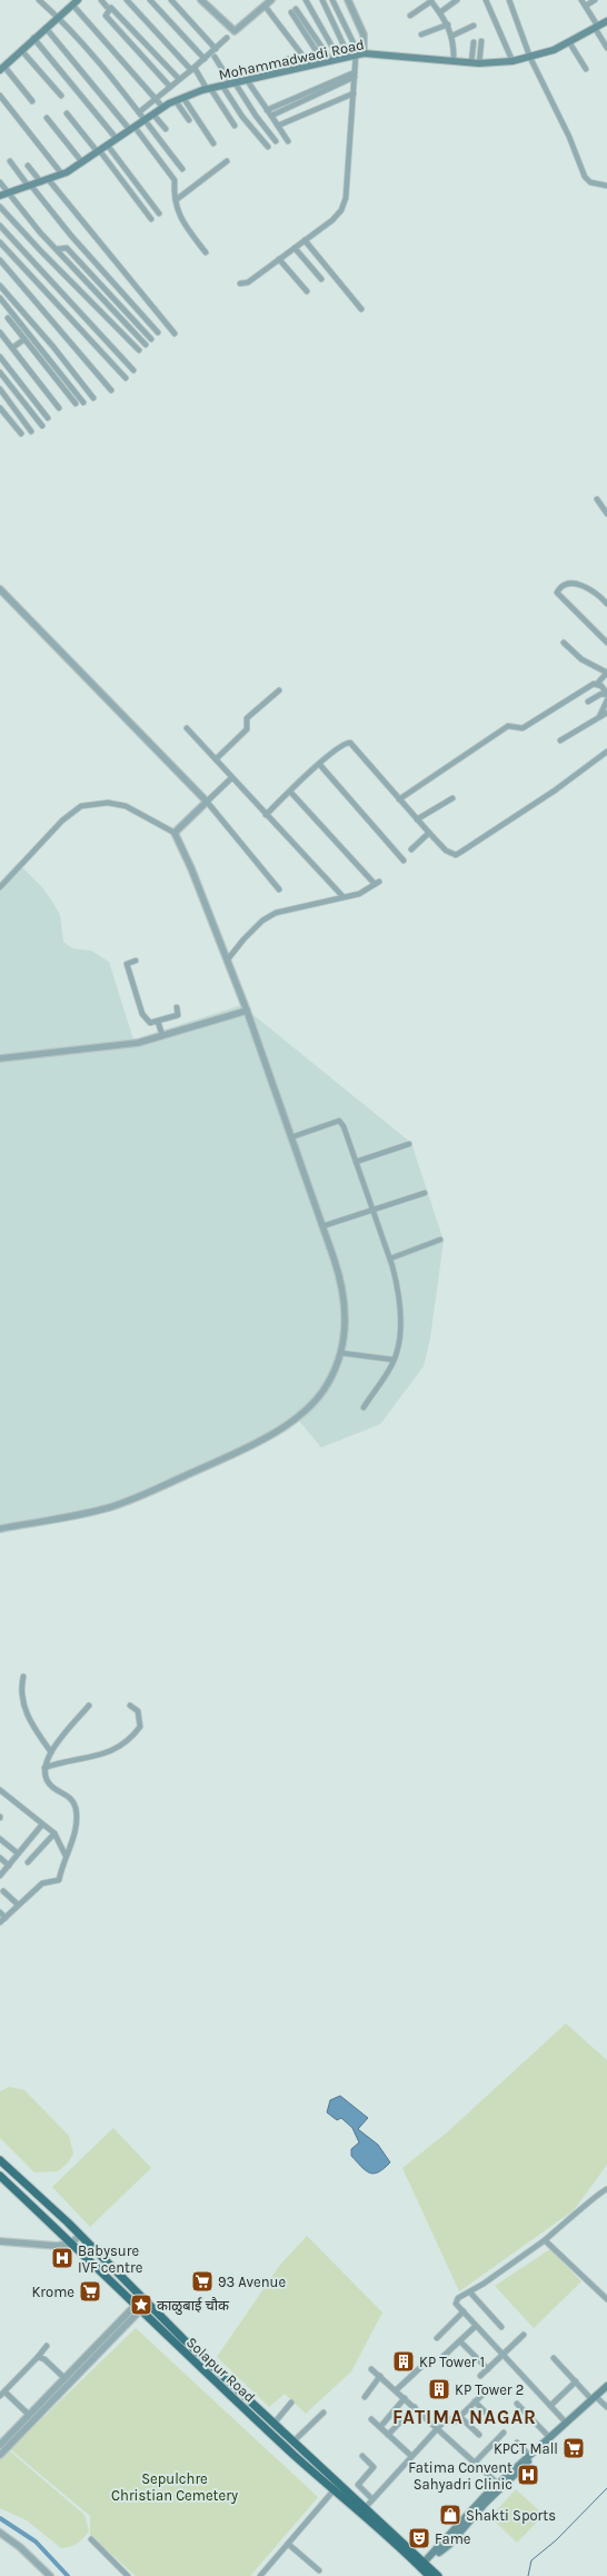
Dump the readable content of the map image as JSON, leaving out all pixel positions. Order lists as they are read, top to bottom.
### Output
{
  "streets": {
    "highway": ["Solapur Road"],
    "main road": ["Mohammadwadi Road"]
  },
  "districts": ["FATIMA NAGAR"],
  "parks": ["Sepulchre Christian Cemetery"],
  "places": {
    "hospital": ["Babysure IVF centre", "Fatima Convent Sahyadri Clinic"],
    "supermarket": ["93 Avenue", "Krome", "KPCT Mall"],
    "place": ["काळुबाई चौक"],
    "building": ["KP Tower 1", "KP Tower 2"],
    "shop": ["Shakti Sports"],
    "theatre": ["Fame"]
  }
}
